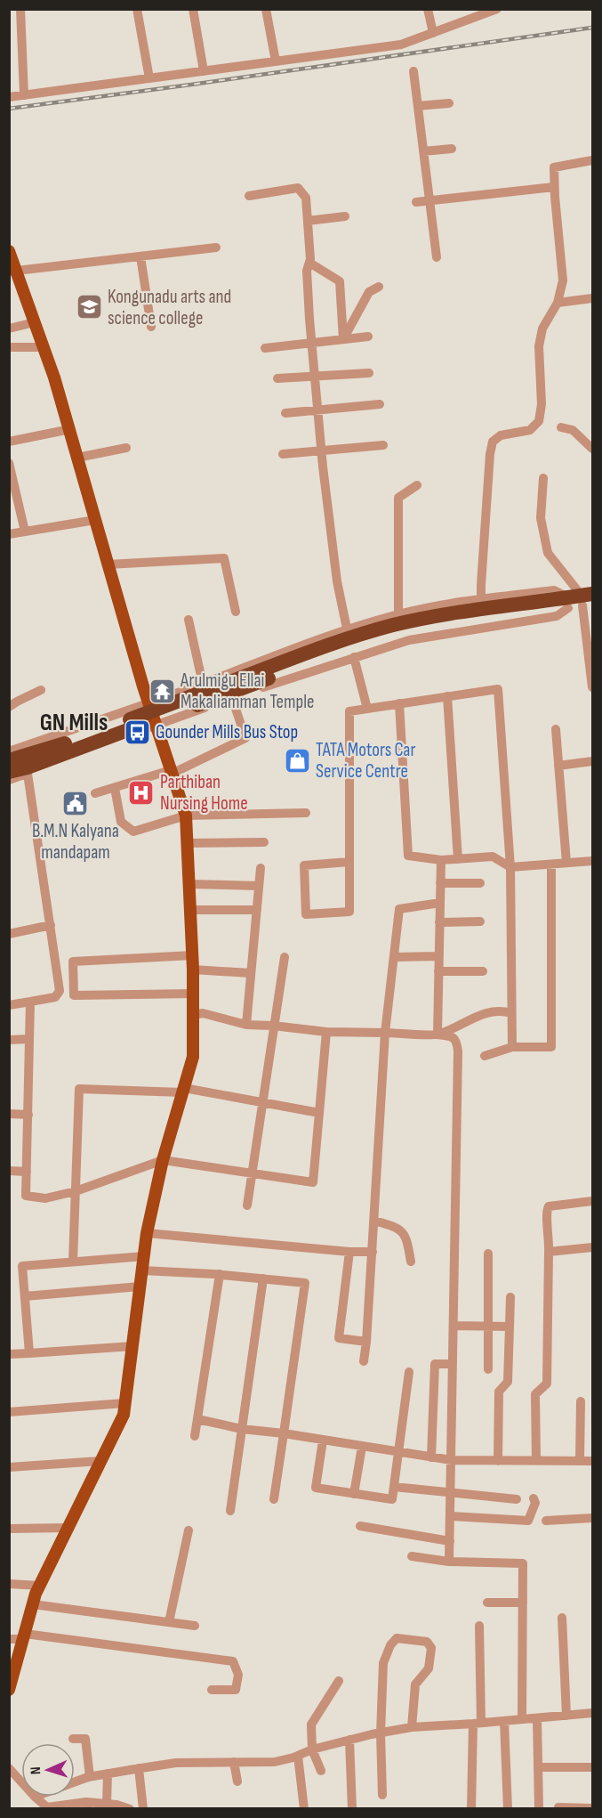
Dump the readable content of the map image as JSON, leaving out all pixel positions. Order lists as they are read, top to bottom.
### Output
{
  "districts": ["GN Mills"],
  "places": {
    "school or university": ["Kongunadu arts and science college"],
    "temple": ["Arulmigu Ellai Makaliamman Temple"],
    "bus stop": ["Gounder Mills Bus Stop"],
    "shop": ["TATA Motors Car Service Centre"],
    "hospital": ["Parthiban Nursing Home"],
    "public building": ["B.M.N Kalyana mandapam"]
  },
  "north": "left"
}
